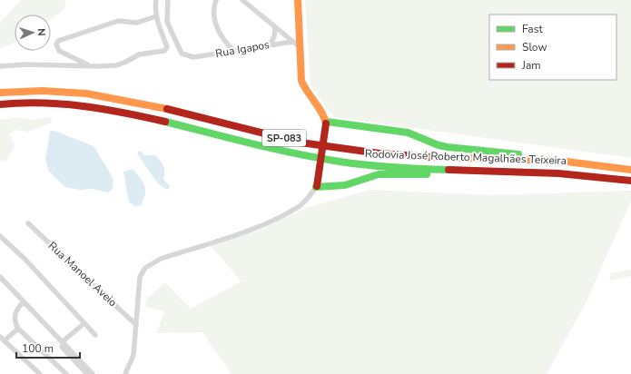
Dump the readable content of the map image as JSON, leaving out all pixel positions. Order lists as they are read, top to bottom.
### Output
{
  "streets": {
    "main road": ["SP-083", "Rodovia José Roberto Magalhães Teixeira"],
    "street": ["Rua Igapos", "Rua Manoel Aveio"]
  },
  "legend": ["Fast", "Slow", "Jam"],
  "scale_bar": "100 m",
  "north": "right"
}
